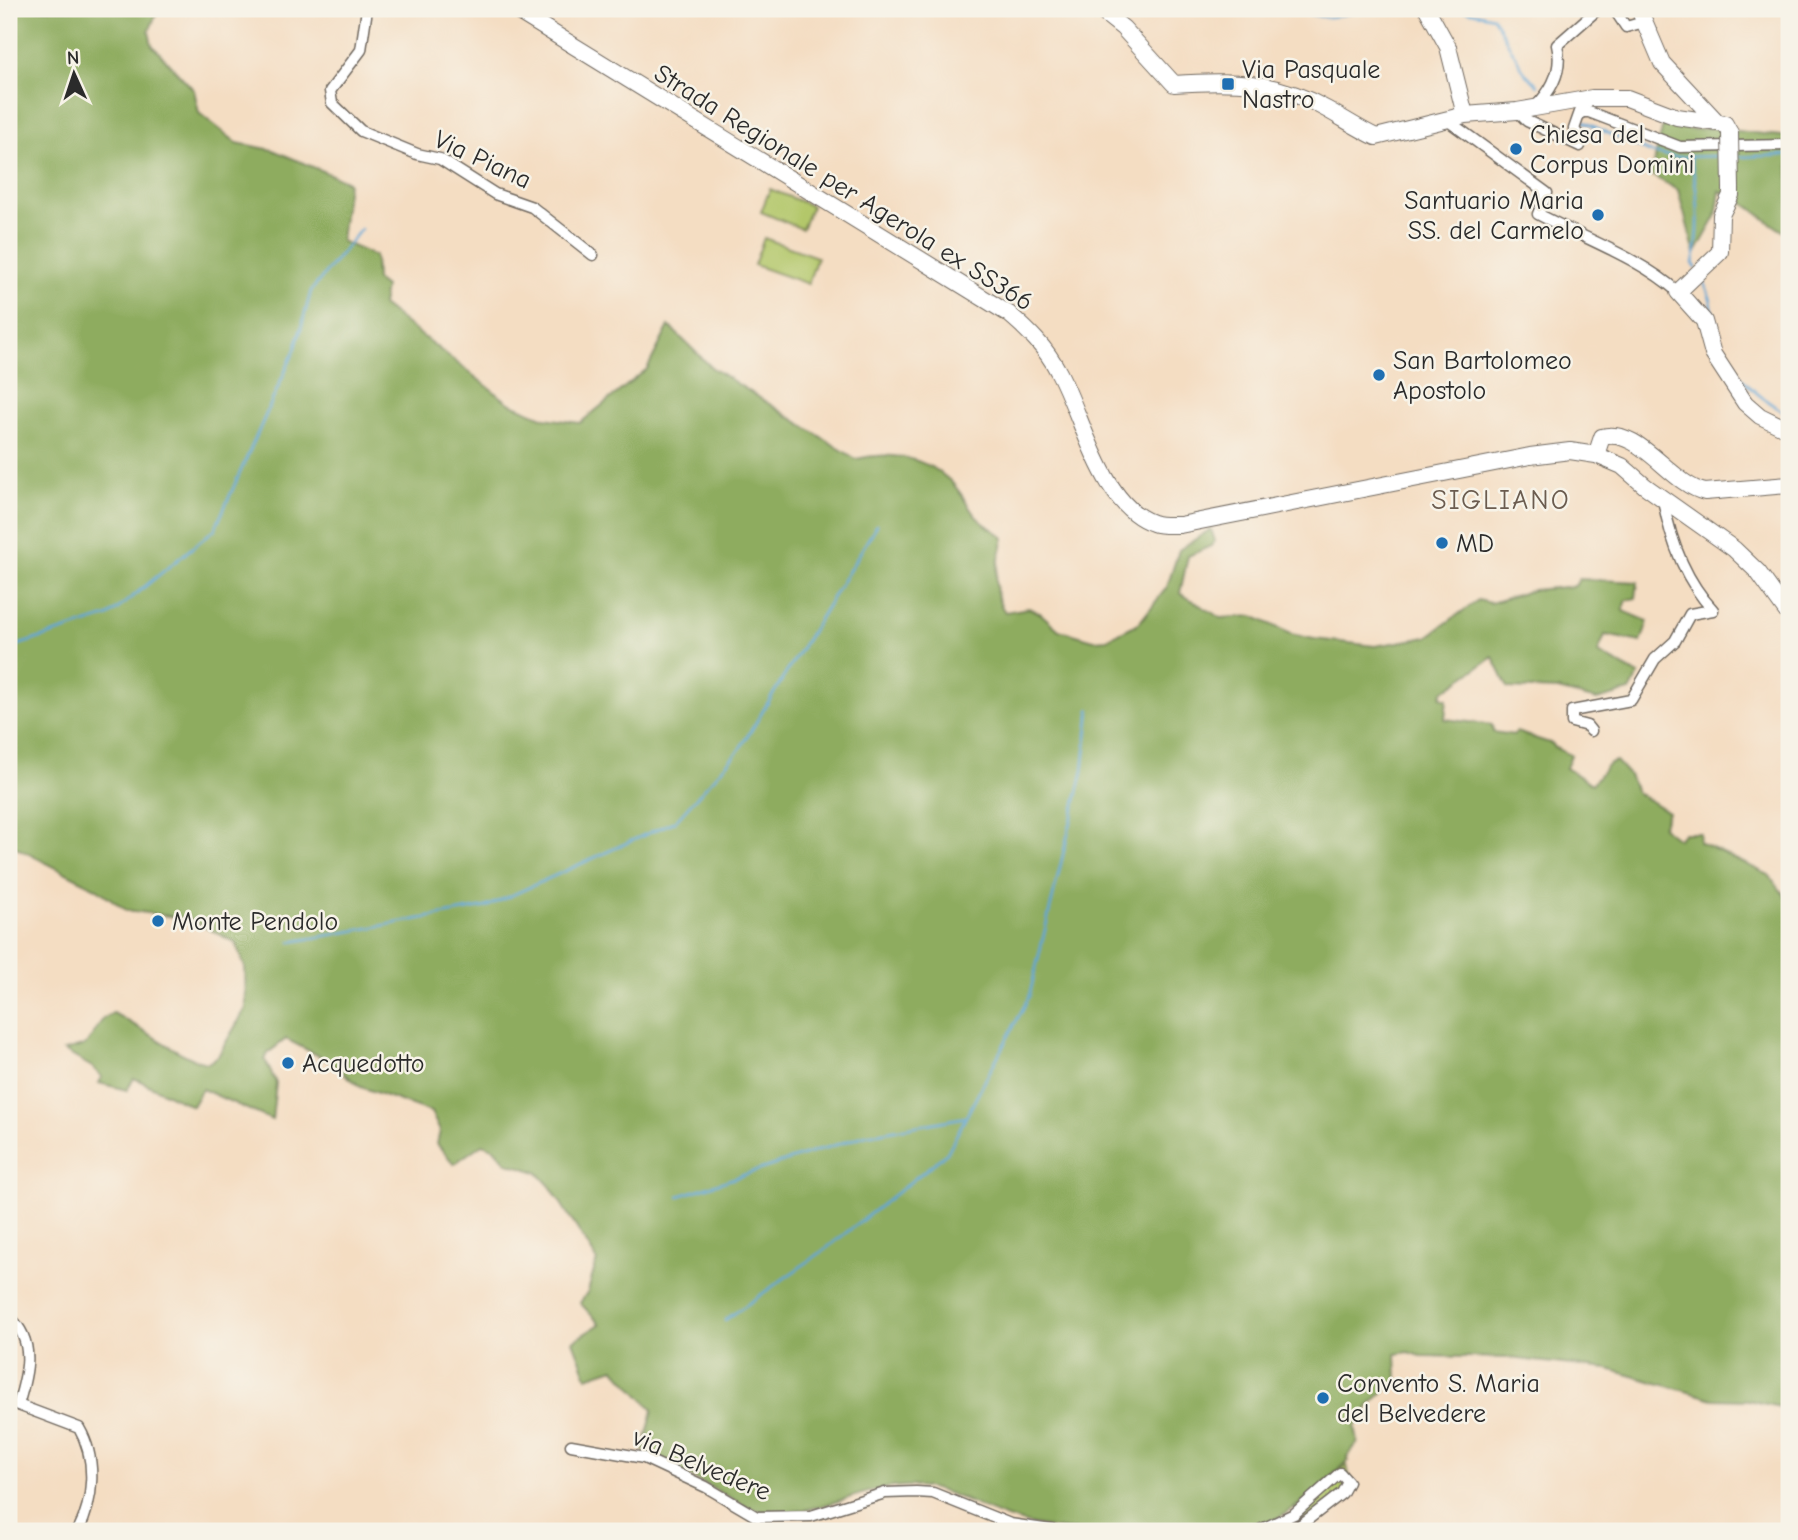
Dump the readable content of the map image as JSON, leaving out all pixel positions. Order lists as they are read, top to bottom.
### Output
{
  "streets": {
    "main road": ["Strada Regionale per Agerola ex SS366"],
    "street": ["Via Piana", "via Belvedere"]
  },
  "districts": ["SIGLIANO"],
  "places": {
    "transit": ["Via Pasquale Nastro"],
    "other": [
      "Chiesa del Corpus Domini",
      "Santuario Maria SS. del Carmelo",
      "San Bartolomeo Apostolo",
      "MD",
      "Monte Pendolo",
      "Acquedotto",
      "Convento S. Maria del Belvedere"
    ]
  },
  "north": "top"
}
